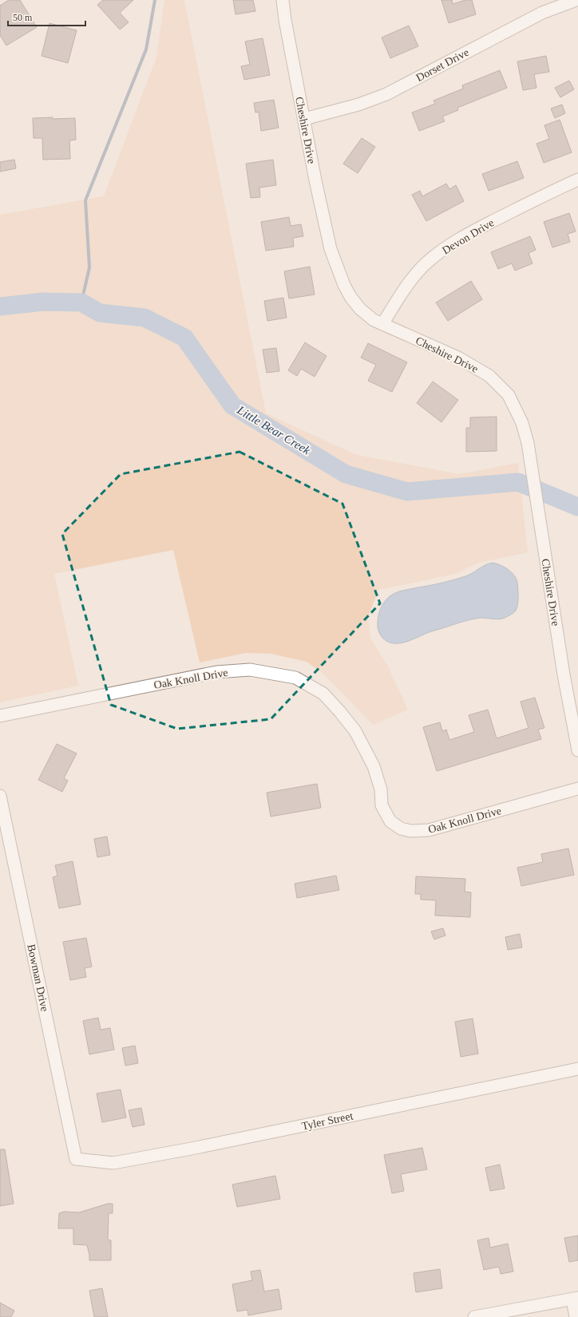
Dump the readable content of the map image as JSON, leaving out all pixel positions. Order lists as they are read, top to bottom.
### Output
{
  "streets": {
    "street": [
      "Dorset Drive",
      "Cheshire Drive",
      "Devon Drive",
      "Oak Knoll Drive",
      "Bowman Drive",
      "Tyler Street"
    ]
  },
  "crossings": [
    ["Dorset Drive", "Cheshire Drive"],
    ["Cheshire Drive", "Devon Drive"],
    ["Bowman Drive", "Tyler Street"]
  ],
  "water": ["Little Bear Creek"],
  "scale_bar": "50 m"
}
